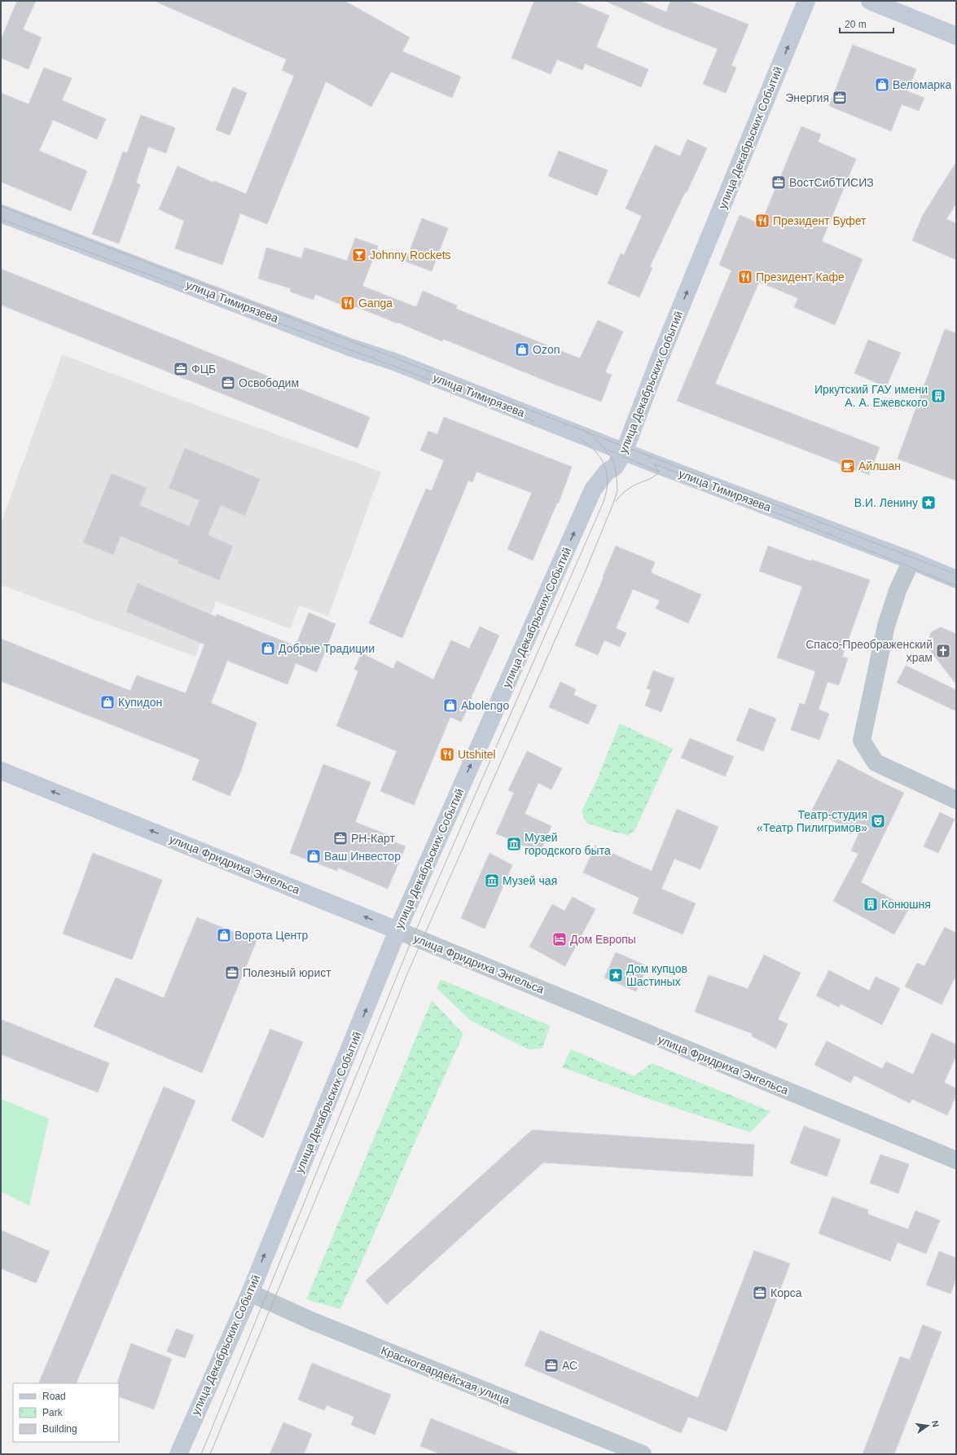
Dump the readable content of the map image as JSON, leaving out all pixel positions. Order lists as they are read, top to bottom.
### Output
{
  "streets": {
    "main road": ["улица Декабрьских Событий", "улица Тимирязева", "улица Фридриха Энгельса"],
    "street": ["Красногвардейская улица"]
  },
  "crossings": [
    ["улица Декабрьских Событий", "улица Тимирязева"],
    ["улица Декабрьских Событий", "улица Фридриха Энгельса"],
    ["улица Декабрьских Событий", "Красногвардейская улица"]
  ],
  "one_way": ["улица Декабрьских Событий", "улица Фридриха Энгельса"],
  "places": {
    "shop": [
      "Веломарка",
      "Ozon",
      "Добрые Традиции",
      "Купидон",
      "Abolengo",
      "Ваш Инвестор",
      "Ворота Центр"
    ],
    "office": [
      "Энергия",
      "ВостСибТИСИЗ",
      "ФЦБ",
      "Освободим",
      "РН-Карт",
      "Полезный юрист",
      "Корса",
      "АС"
    ],
    "restaurant": [
      "Президент Буфет",
      "Президент Кафе",
      "Ganga",
      "Utshitel"
    ],
    "bar": ["Johnny Rockets"],
    "building": ["Иркутский ГАУ имени А. А. Ежевского", "Конюшня"],
    "cafe": ["Айлшан"],
    "place": ["В.И. Ленину", "Дом купцов Шастиных"],
    "church": ["Спасо-Преображенский храм"],
    "theatre": ["Театр-студия «Театр Пилигримов»"],
    "museum": ["Музей городского быта", "Музей чая"],
    "hotel": ["Дом Европы"]
  },
  "legend": ["Road", "Park", "Building"],
  "scale_bar": "20 m",
  "north": "right"
}
